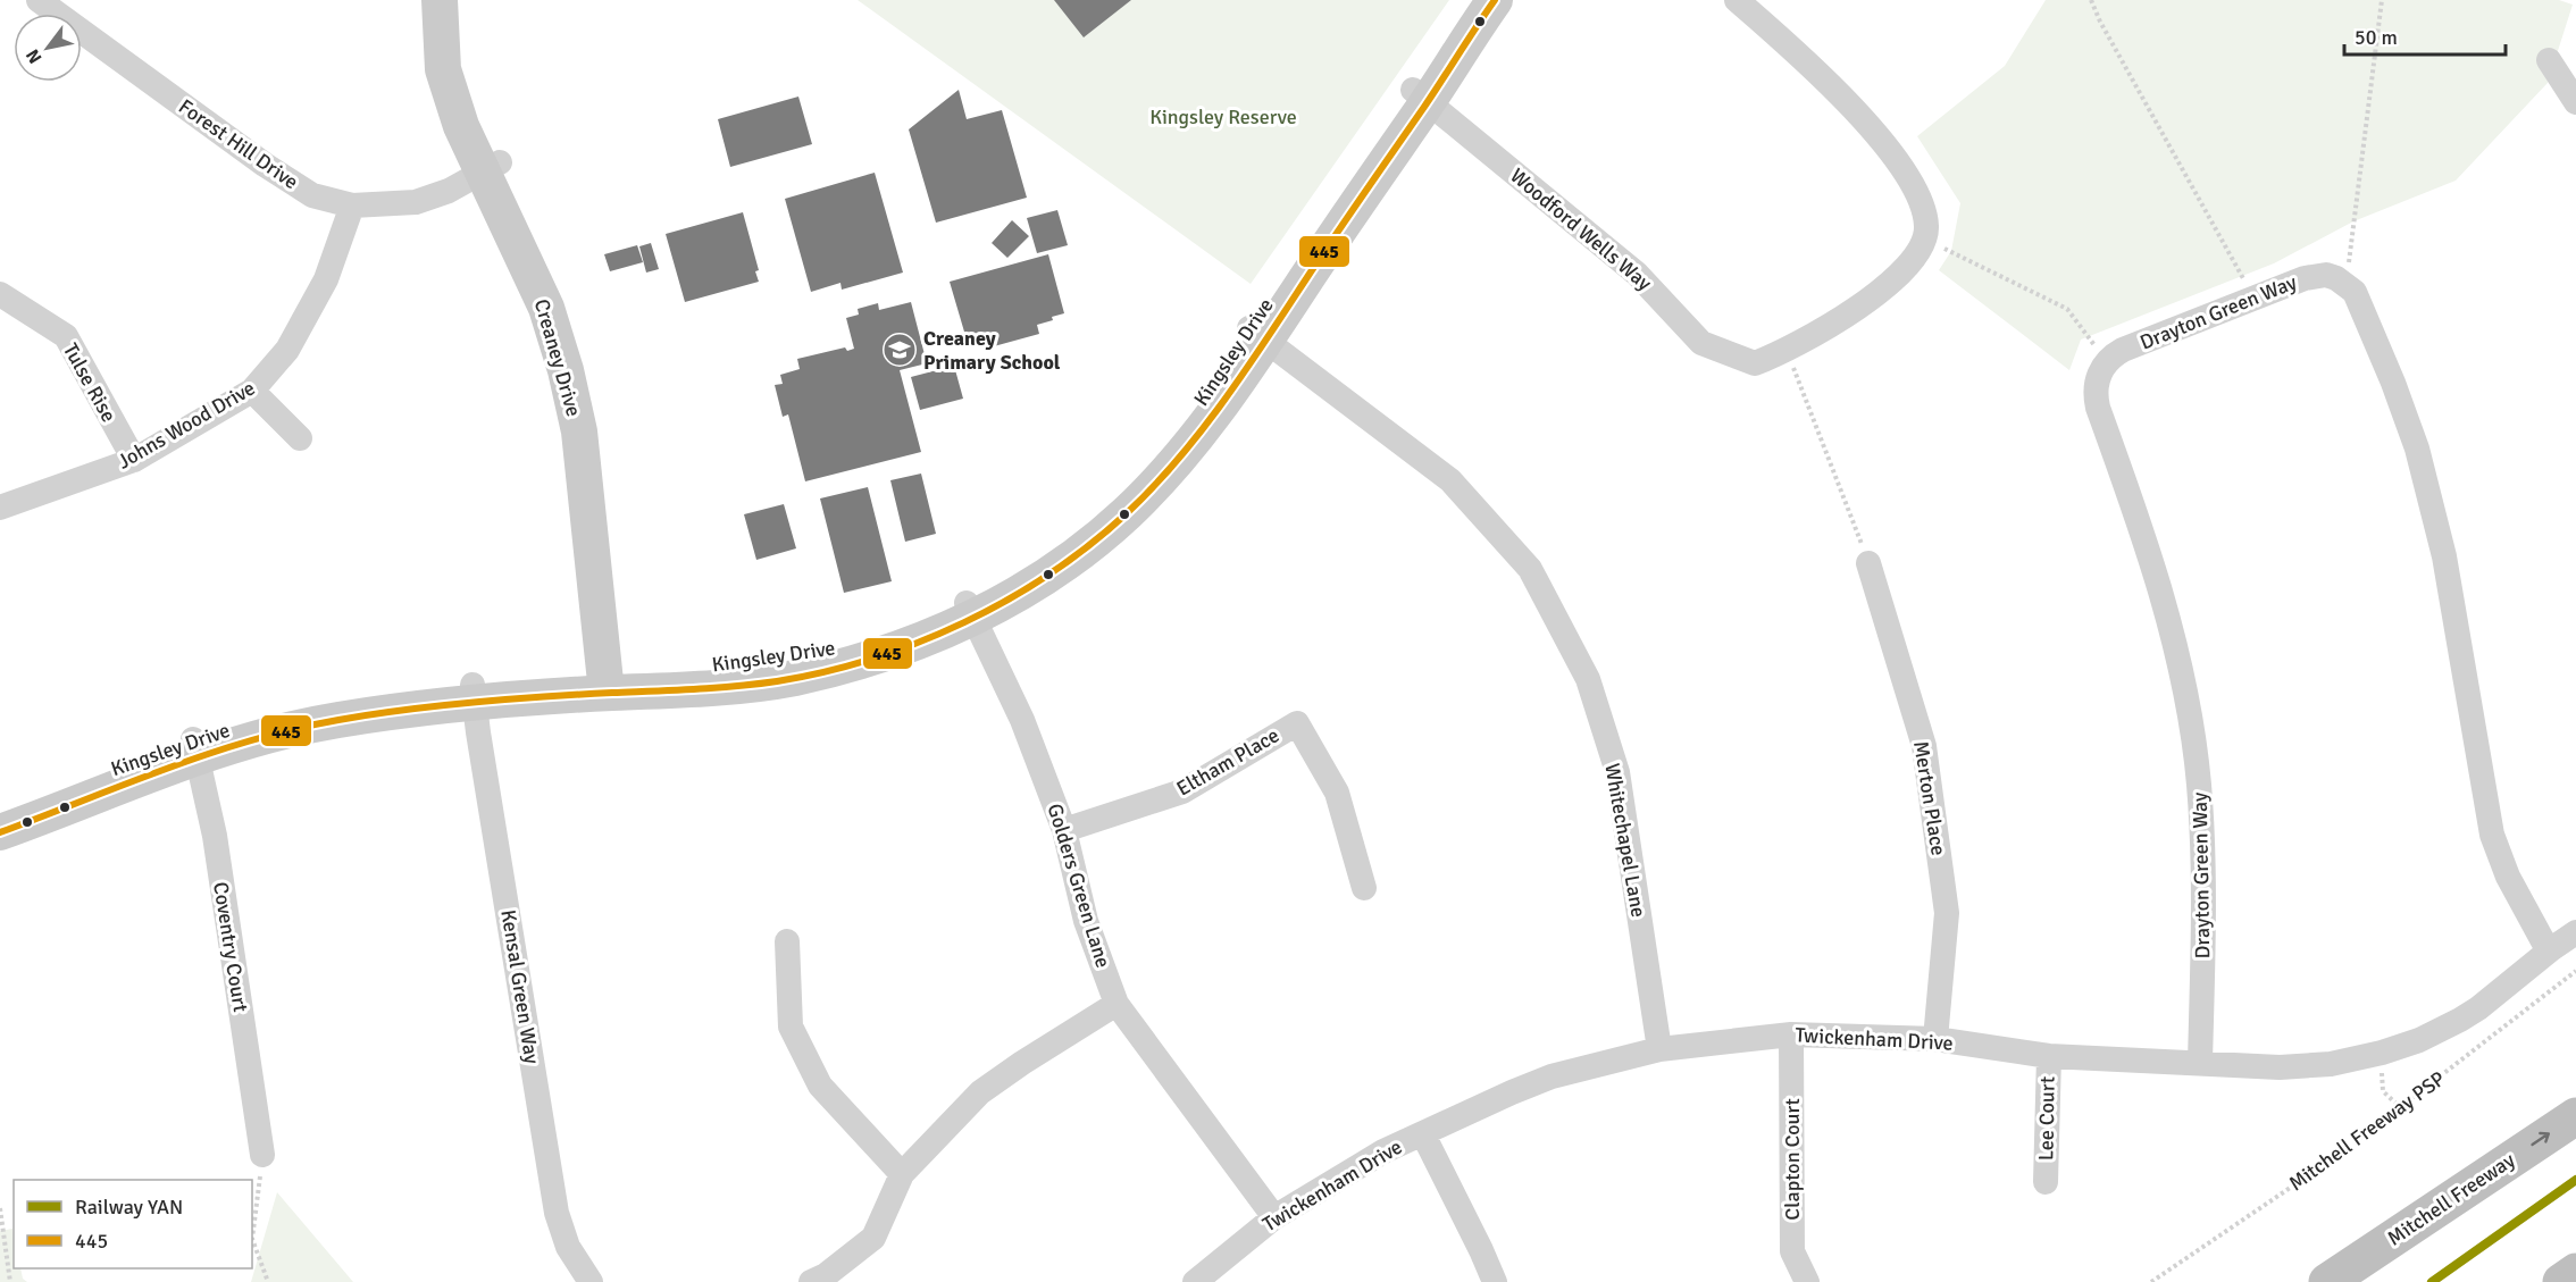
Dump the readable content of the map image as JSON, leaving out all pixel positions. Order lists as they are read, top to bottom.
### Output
{
  "streets": {
    "highway": ["Mitchell Freeway"],
    "main road": ["Kingsley Drive", "Creaney Drive"],
    "street": [
      "Forest Hill Drive",
      "Woodford Wells Way",
      "Drayton Green Way",
      "Tulse Rise",
      "Johns Wood Drive",
      "Eltham Place",
      "Merton Place",
      "Whitechapel Lane",
      "Golders Green Lane",
      "Coventry Court",
      "Kensal Green Way",
      "Twickenham Drive",
      "Lee Court",
      "Clapton Court"
    ],
    "path": ["Mitchell Freeway PSP"]
  },
  "crossings": [
    ["Forest Hill Drive", "Creaney Drive"],
    ["Forest Hill Drive", "Johns Wood Drive"],
    ["Woodford Wells Way", "Kingsley Drive"],
    ["Drayton Green Way", "Twickenham Drive"],
    ["Kingsley Drive", "Creaney Drive"],
    ["Kingsley Drive", "Whitechapel Lane"],
    ["Kingsley Drive", "Golders Green Lane"],
    ["Kingsley Drive", "Coventry Court"],
    ["Kingsley Drive", "Kensal Green Way"],
    ["Tulse Rise", "Johns Wood Drive"],
    ["Eltham Place", "Golders Green Lane"],
    ["Merton Place", "Twickenham Drive"],
    ["Whitechapel Lane", "Twickenham Drive"],
    ["Golders Green Lane", "Twickenham Drive"],
    ["Twickenham Drive", "Lee Court"],
    ["Twickenham Drive", "Clapton Court"]
  ],
  "one_way": ["Mitchell Freeway"],
  "parks": ["Kingsley Reserve"],
  "places": {
    "school or university": ["Creaney Primary School"]
  },
  "lines": ["transit line 445", "rail line YAN"],
  "legend": ["Railway YAN", "445"],
  "scale_bar": "50 m",
  "north": "bottom left"
}
